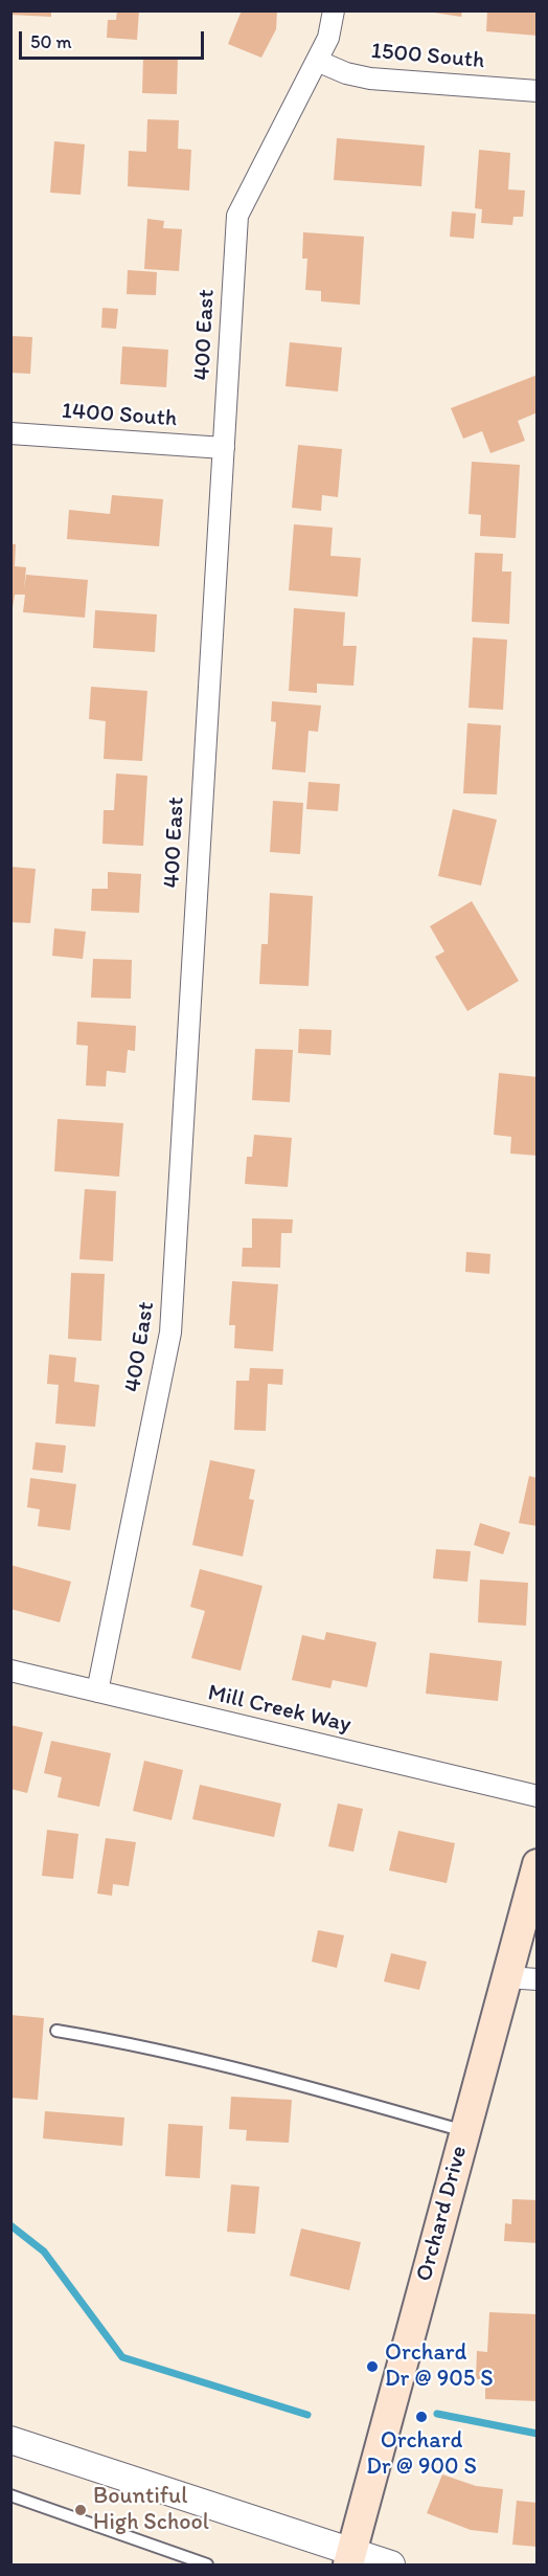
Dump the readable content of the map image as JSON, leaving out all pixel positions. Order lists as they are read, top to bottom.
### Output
{
  "streets": {
    "main road": ["Orchard Drive"],
    "street": [
      "1500 South",
      "400 East",
      "1400 South",
      "Mill Creek Way"
    ]
  },
  "crossings": [
    ["1500 South", "400 East"],
    ["400 East", "1400 South"],
    ["400 East", "Mill Creek Way"]
  ],
  "places": ["Orchard Dr @ 905 S", "Orchard Dr @ 900 S", "Bountiful High School"],
  "scale_bar": "50 m"
}
